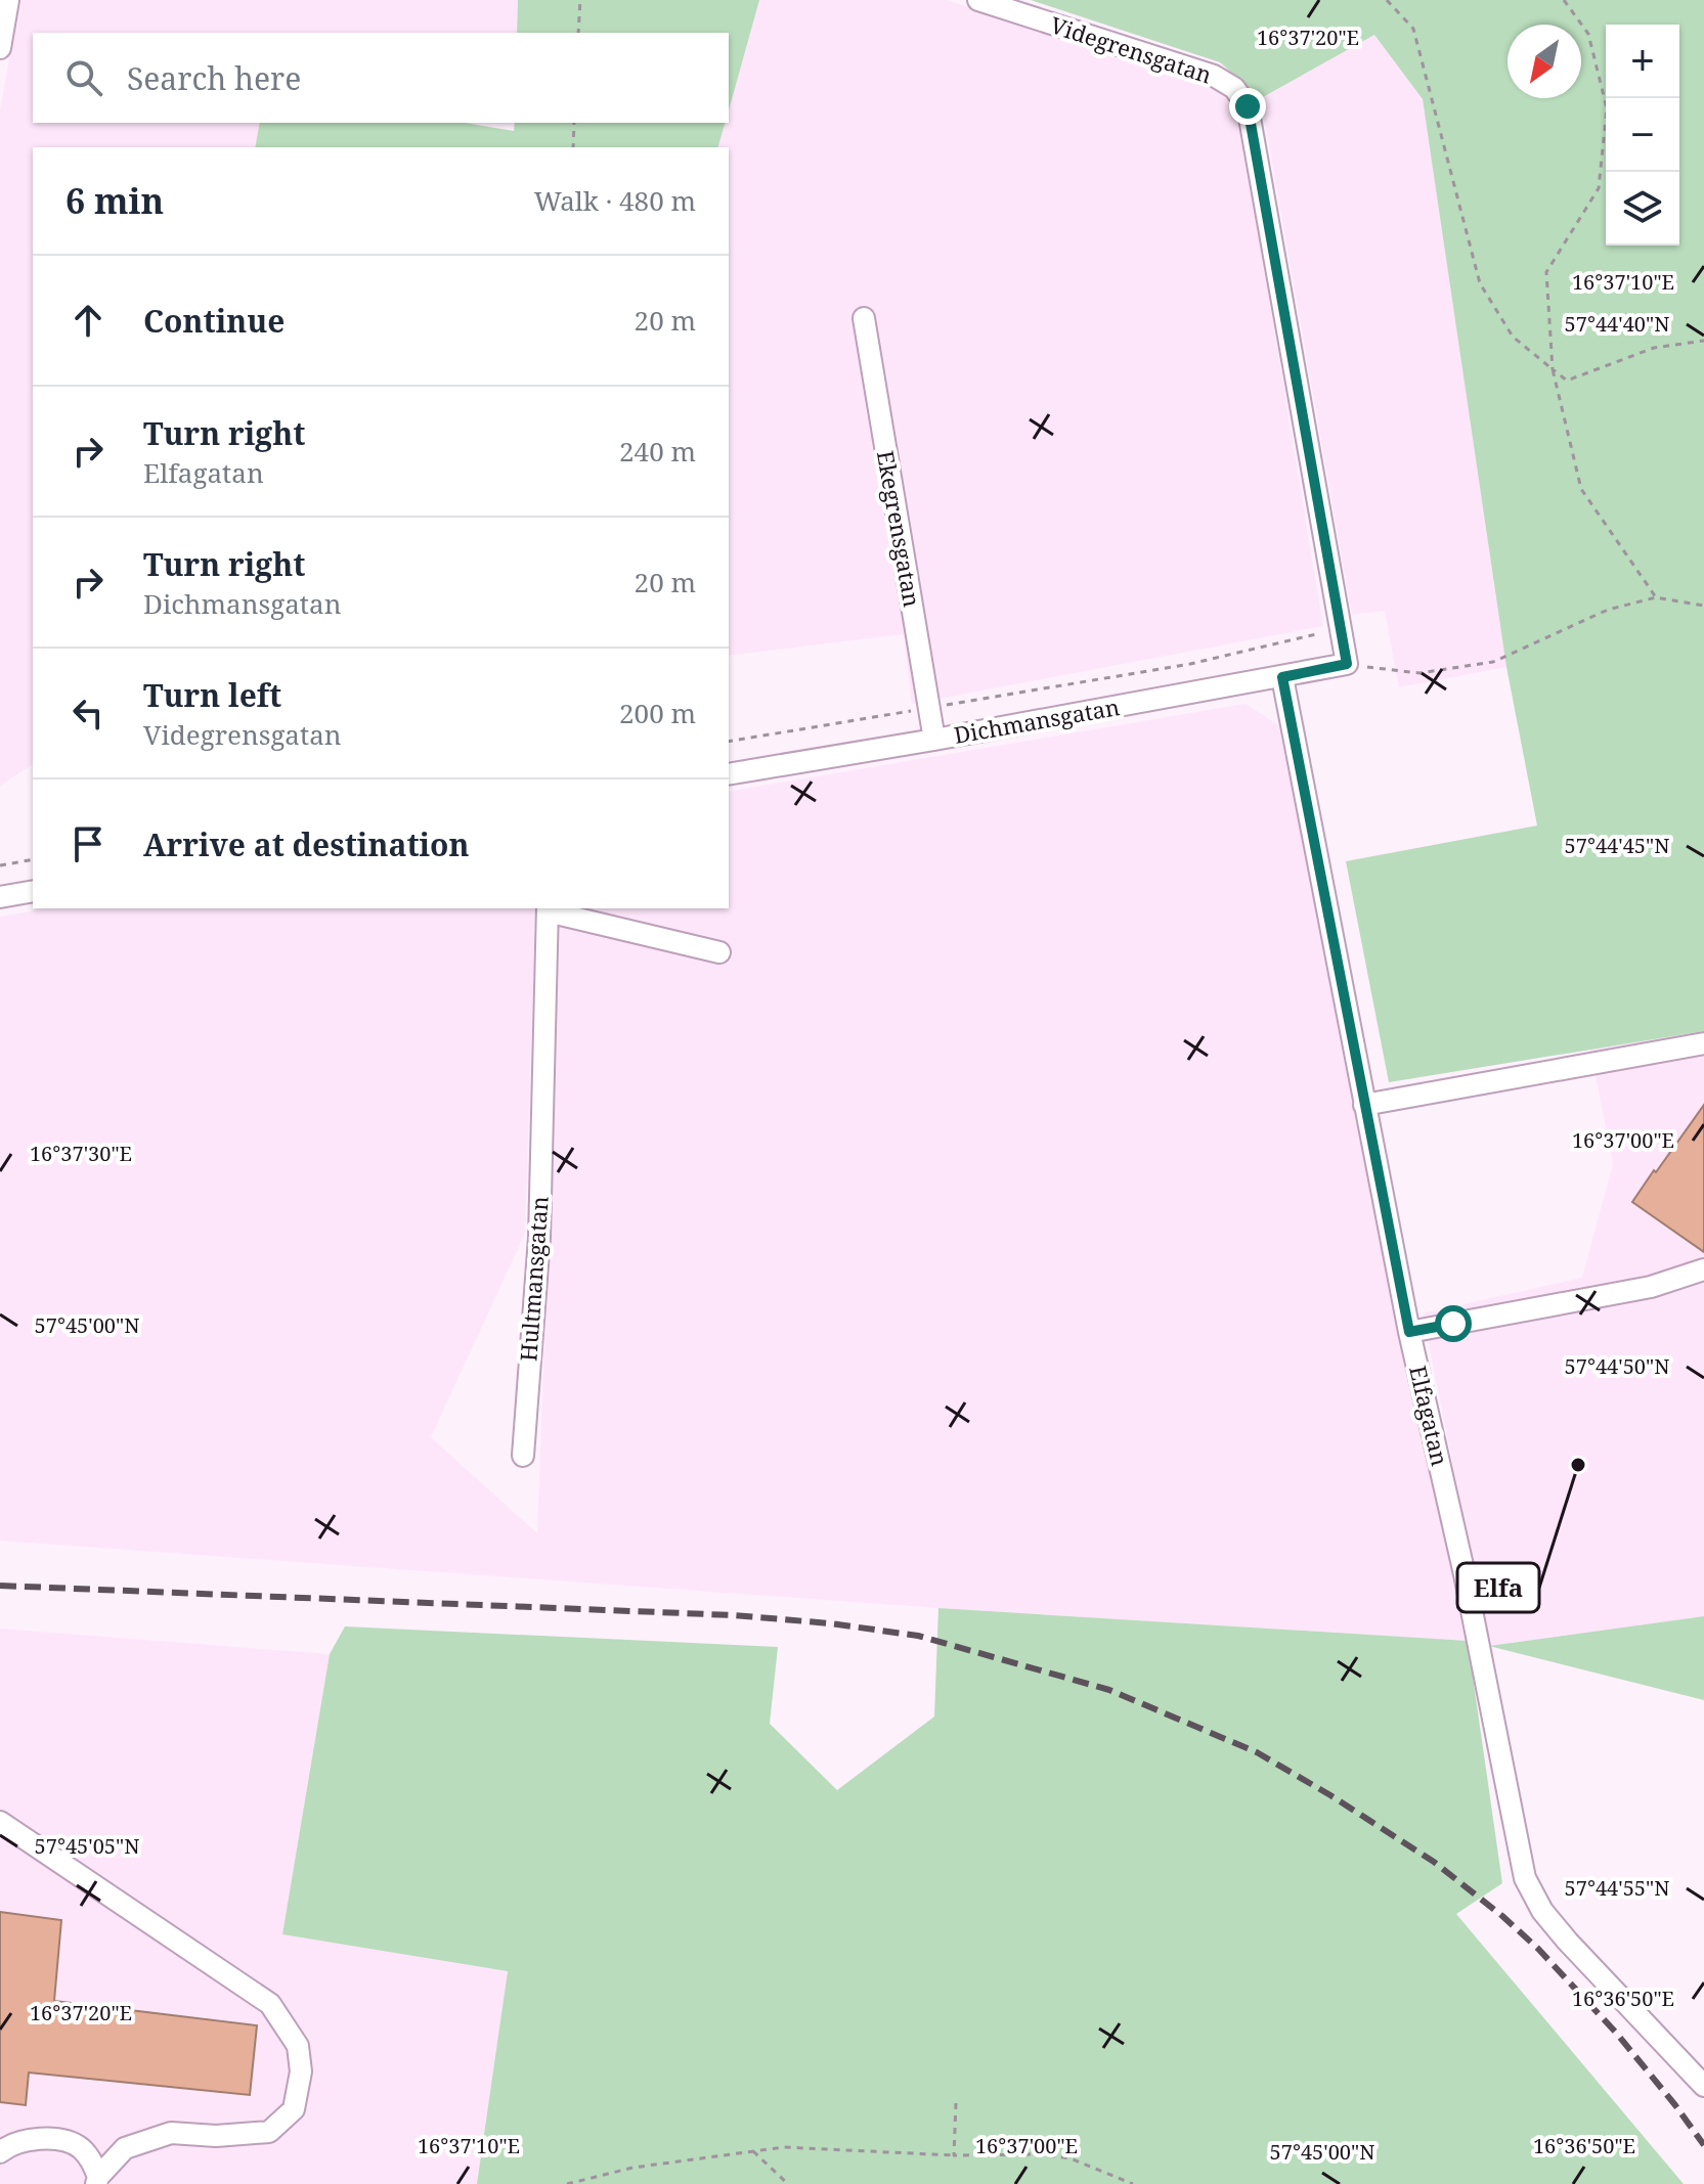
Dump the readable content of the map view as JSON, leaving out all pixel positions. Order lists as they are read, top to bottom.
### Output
{
  "streets": {
    "street": [
      "Videgrensgatan",
      "Ekegrensgatan",
      "Dichmansgatan",
      "Hultmansgatan",
      "Elfagatan"
    ]
  },
  "crossings": [
    ["Videgrensgatan", "Dichmansgatan"],
    ["Ekegrensgatan", "Dichmansgatan"],
    ["Dichmansgatan", "Elfagatan"]
  ],
  "places": ["Elfa"],
  "north": "bottom left",
  "page": {
    "map_buttons": ["+", "−"],
    "search": "Search here",
    "heading": ["6 min", "Walk · 480 m"],
    "list": [
      ["Continue", "20 m"],
      ["Turn right", "Elfagatan", "240 m"],
      ["Turn right", "Dichmansgatan", "20 m"],
      ["Turn left", "Videgrensgatan", "200 m"],
      "Arrive at destination"
    ]
  },
  "coordinates": [
    "16°37'20\"E",
    "16°37'10\"E",
    "57°44'40\"N",
    "57°44'45\"N",
    "16°37'00\"E",
    "16°37'30\"E",
    "57°45'00\"N",
    "57°44'50\"N",
    "57°45'05\"N",
    "57°44'55\"N",
    "16°36'50\"E"
  ]
}
